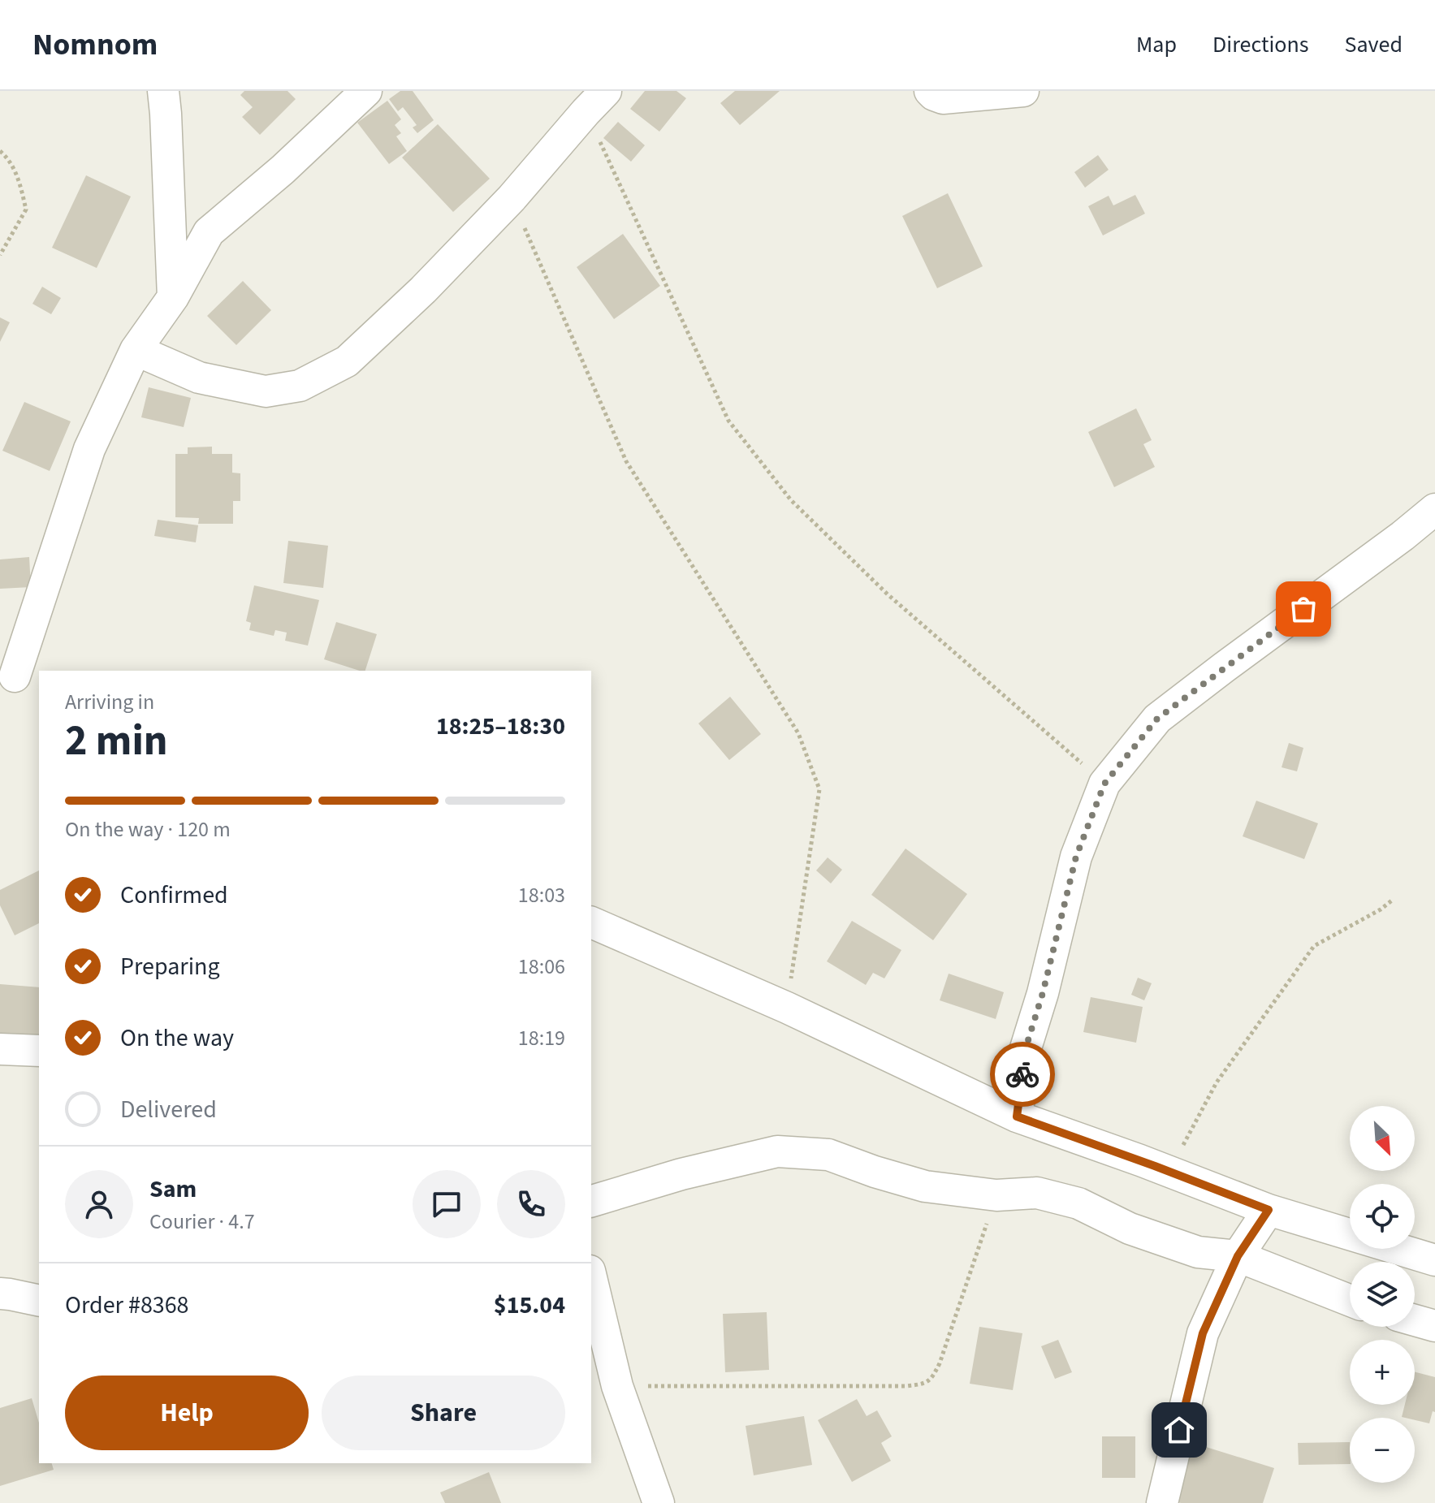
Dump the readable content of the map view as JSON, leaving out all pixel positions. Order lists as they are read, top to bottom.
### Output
{
  "north": "bottom right",
  "page": {
    "header": "Nomnom",
    "nav": ["Map", "Directions", "Saved"],
    "heading": ["2 min", "Arriving in", "18:25–18:30"],
    "panel": [
      "Sam",
      "Courier · 4.7",
      "Order #8368",
      "$15.04"
    ],
    "bar": "On the way · 120 m",
    "list": [
      ["Confirmed", "18:03"],
      ["Preparing", "18:06"],
      ["On the way", "18:19"],
      "Delivered"
    ],
    "map_buttons": ["+", "−"],
    "buttons": ["Help", "Share"]
  }
}
